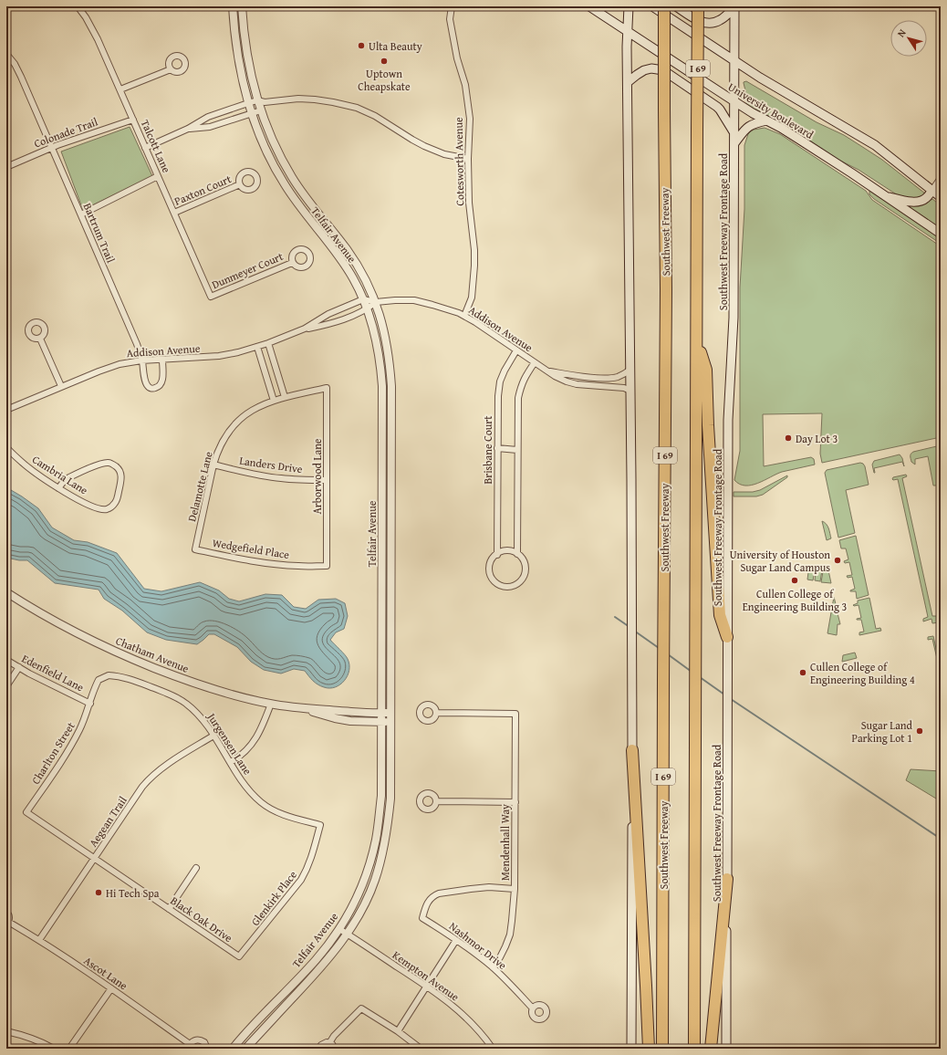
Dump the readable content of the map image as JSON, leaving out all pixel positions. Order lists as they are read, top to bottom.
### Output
{
  "streets": {
    "highway": ["I 69", "Southwest Freeway"],
    "main road": ["University Boulevard", "Southwest Freeway Frontage Road"],
    "street": [
      "Colonade Trail",
      "Talcott Lane",
      "Cotesworth Avenue",
      "Paxton Court",
      "Bartrum Trail",
      "Telfair Avenue",
      "Dunmeyer Court",
      "Addison Avenue",
      "Brisbane Court",
      "Landers Drive",
      "Cambria Lane",
      "Arborwood Lane",
      "Delamotte Lane",
      "Wedgefield Place",
      "Chatham Avenue",
      "Edenfield Lane",
      "Jurgensen Lane",
      "Charlton Street",
      "Aegean Trail",
      "Mendenhall Way",
      "Glenkirk Place",
      "Black Oak Drive",
      "Nashmor Drive",
      "Ascot Lane",
      "Kempton Avenue"
    ]
  },
  "crossings": [
    ["University Boulevard", "Southwest Freeway Frontage Road"],
    ["Colonade Trail", "Talcott Lane"],
    ["Colonade Trail", "Bartrum Trail"],
    ["Talcott Lane", "Paxton Court"],
    ["Talcott Lane", "Dunmeyer Court"],
    ["Cotesworth Avenue", "Addison Avenue"],
    ["Bartrum Trail", "Addison Avenue"],
    ["Telfair Avenue", "Addison Avenue"],
    ["Telfair Avenue", "Chatham Avenue"],
    ["Telfair Avenue", "Kempton Avenue"],
    ["Addison Avenue", "Brisbane Court"],
    ["Landers Drive", "Arborwood Lane"],
    ["Landers Drive", "Delamotte Lane"],
    ["Arborwood Lane", "Delamotte Lane"],
    ["Arborwood Lane", "Wedgefield Place"],
    ["Delamotte Lane", "Wedgefield Place"],
    ["Edenfield Lane", "Charlton Street"],
    ["Jurgensen Lane", "Charlton Street"],
    ["Jurgensen Lane", "Aegean Trail"],
    ["Jurgensen Lane", "Glenkirk Place"],
    ["Charlton Street", "Black Oak Drive"],
    ["Aegean Trail", "Black Oak Drive"],
    ["Aegean Trail", "Ascot Lane"],
    ["Mendenhall Way", "Nashmor Drive"],
    ["Glenkirk Place", "Black Oak Drive"]
  ],
  "places": [
    "Ulta Beauty",
    "Uptown Cheapskate",
    "Day Lot 3",
    "University of Houston Sugar Land Campus",
    "Cullen College of Engineering Building 3",
    "Cullen College of Engineering Building 4",
    "Sugar Land Parking Lot 1",
    "Hi Tech Spa"
  ],
  "north": "top left"
}
